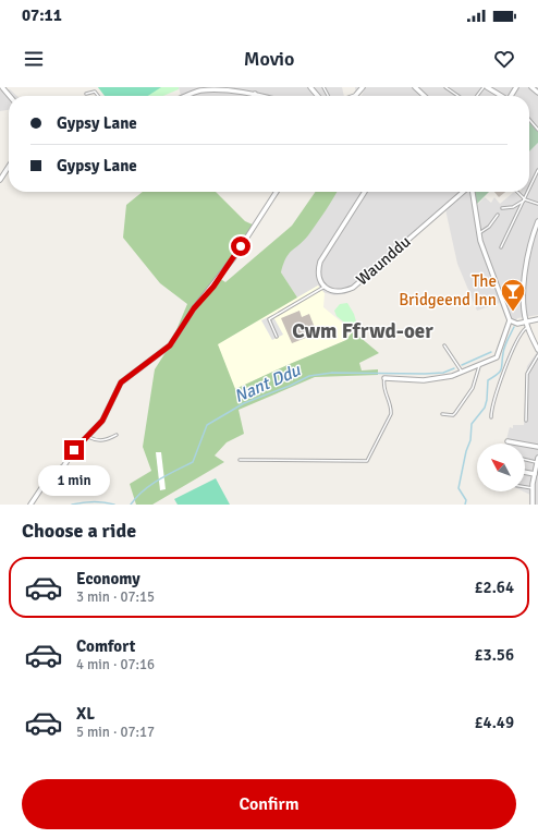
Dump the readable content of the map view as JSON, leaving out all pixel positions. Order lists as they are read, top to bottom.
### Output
{
  "streets": {
    "street": ["Waunddu"]
  },
  "districts": ["Cwm Ffrwd-oer"],
  "water": ["Nant Ddu"],
  "places": {
    "bar": ["The Bridgeend Inn"]
  },
  "north": "top left",
  "page": {
    "status": "07:11",
    "header": "Movio",
    "banner": ["Gypsy Lane", "Gypsy Lane"],
    "bubble": "1 min",
    "heading": "Choose a ride",
    "list": [
      {
        "name": "Economy",
        "note": "3 min · 07:15",
        "value": "£2.64"
      },
      {
        "name": "Comfort",
        "note": "4 min · 07:16",
        "value": "£3.56"
      },
      {
        "name": "XL",
        "note": "5 min · 07:17",
        "value": "£4.49"
      }
    ],
    "buttons": "Confirm"
  }
}
